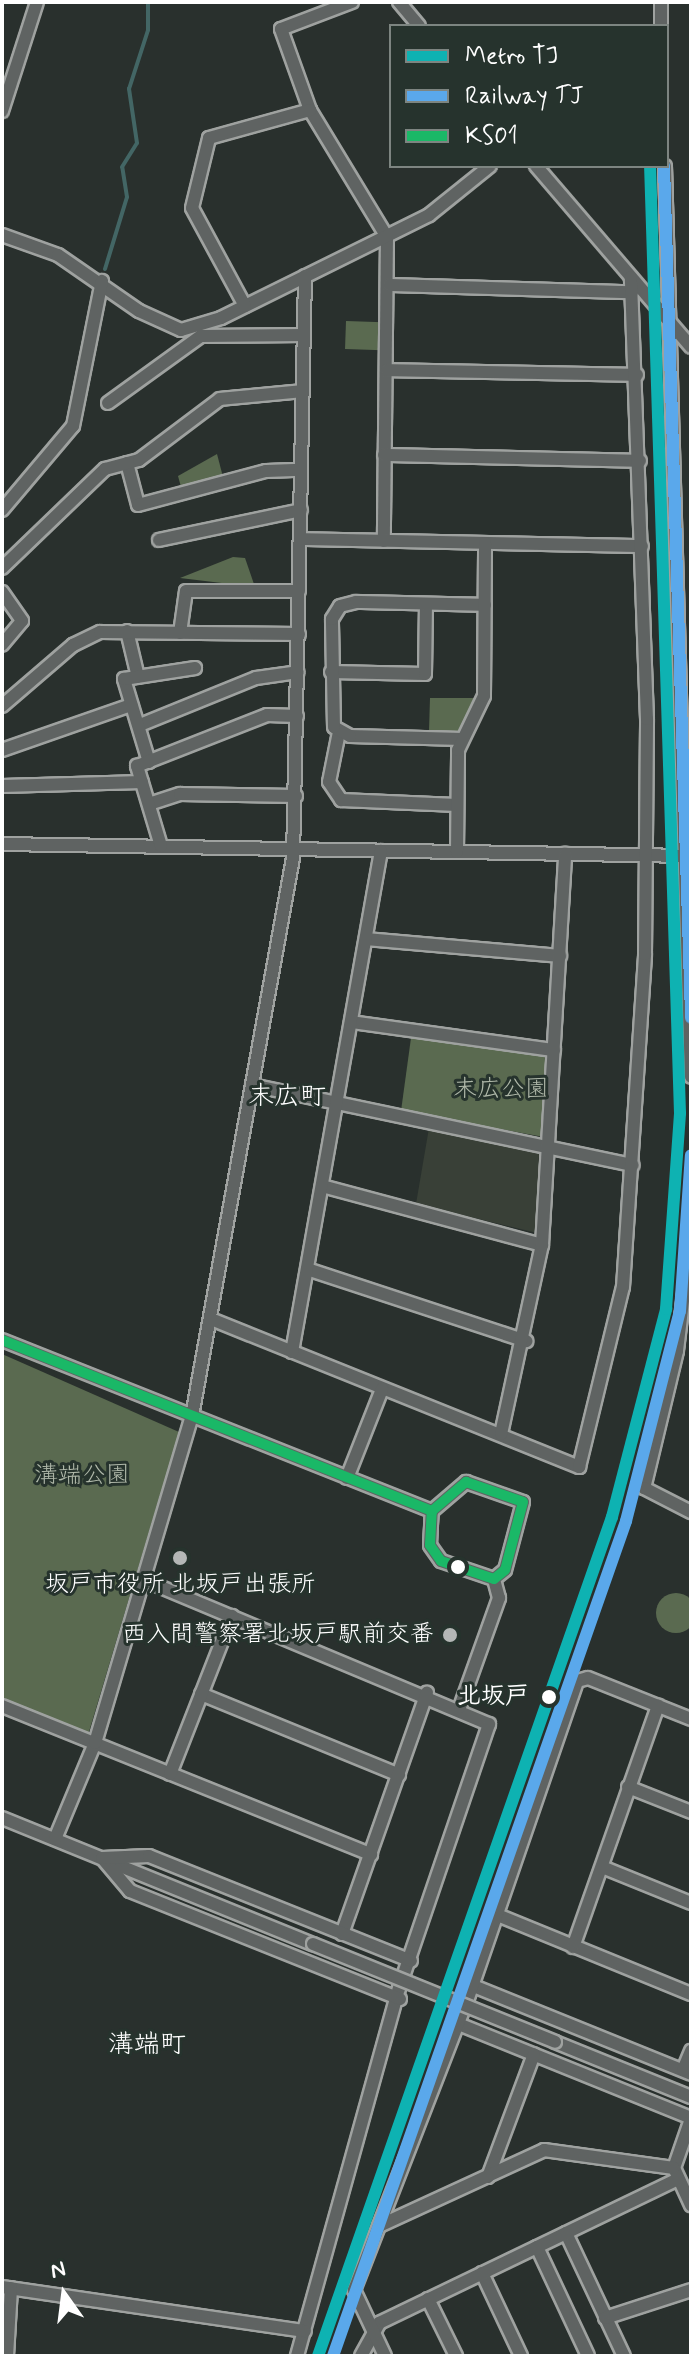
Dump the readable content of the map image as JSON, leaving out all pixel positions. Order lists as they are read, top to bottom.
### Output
{
  "districts": ["末広町", "溝端町"],
  "parks": ["末広公園", "溝端公園"],
  "places": ["坂戸市役所 北坂戸出張所", "西入間警察署北坂戸駅前交番", "北坂戸"],
  "lines": ["metro line TJ", "rail line TJ", "transit line KS01"],
  "legend": ["Metro TJ", "Railway TJ", "KS01"],
  "north": "top"
}
